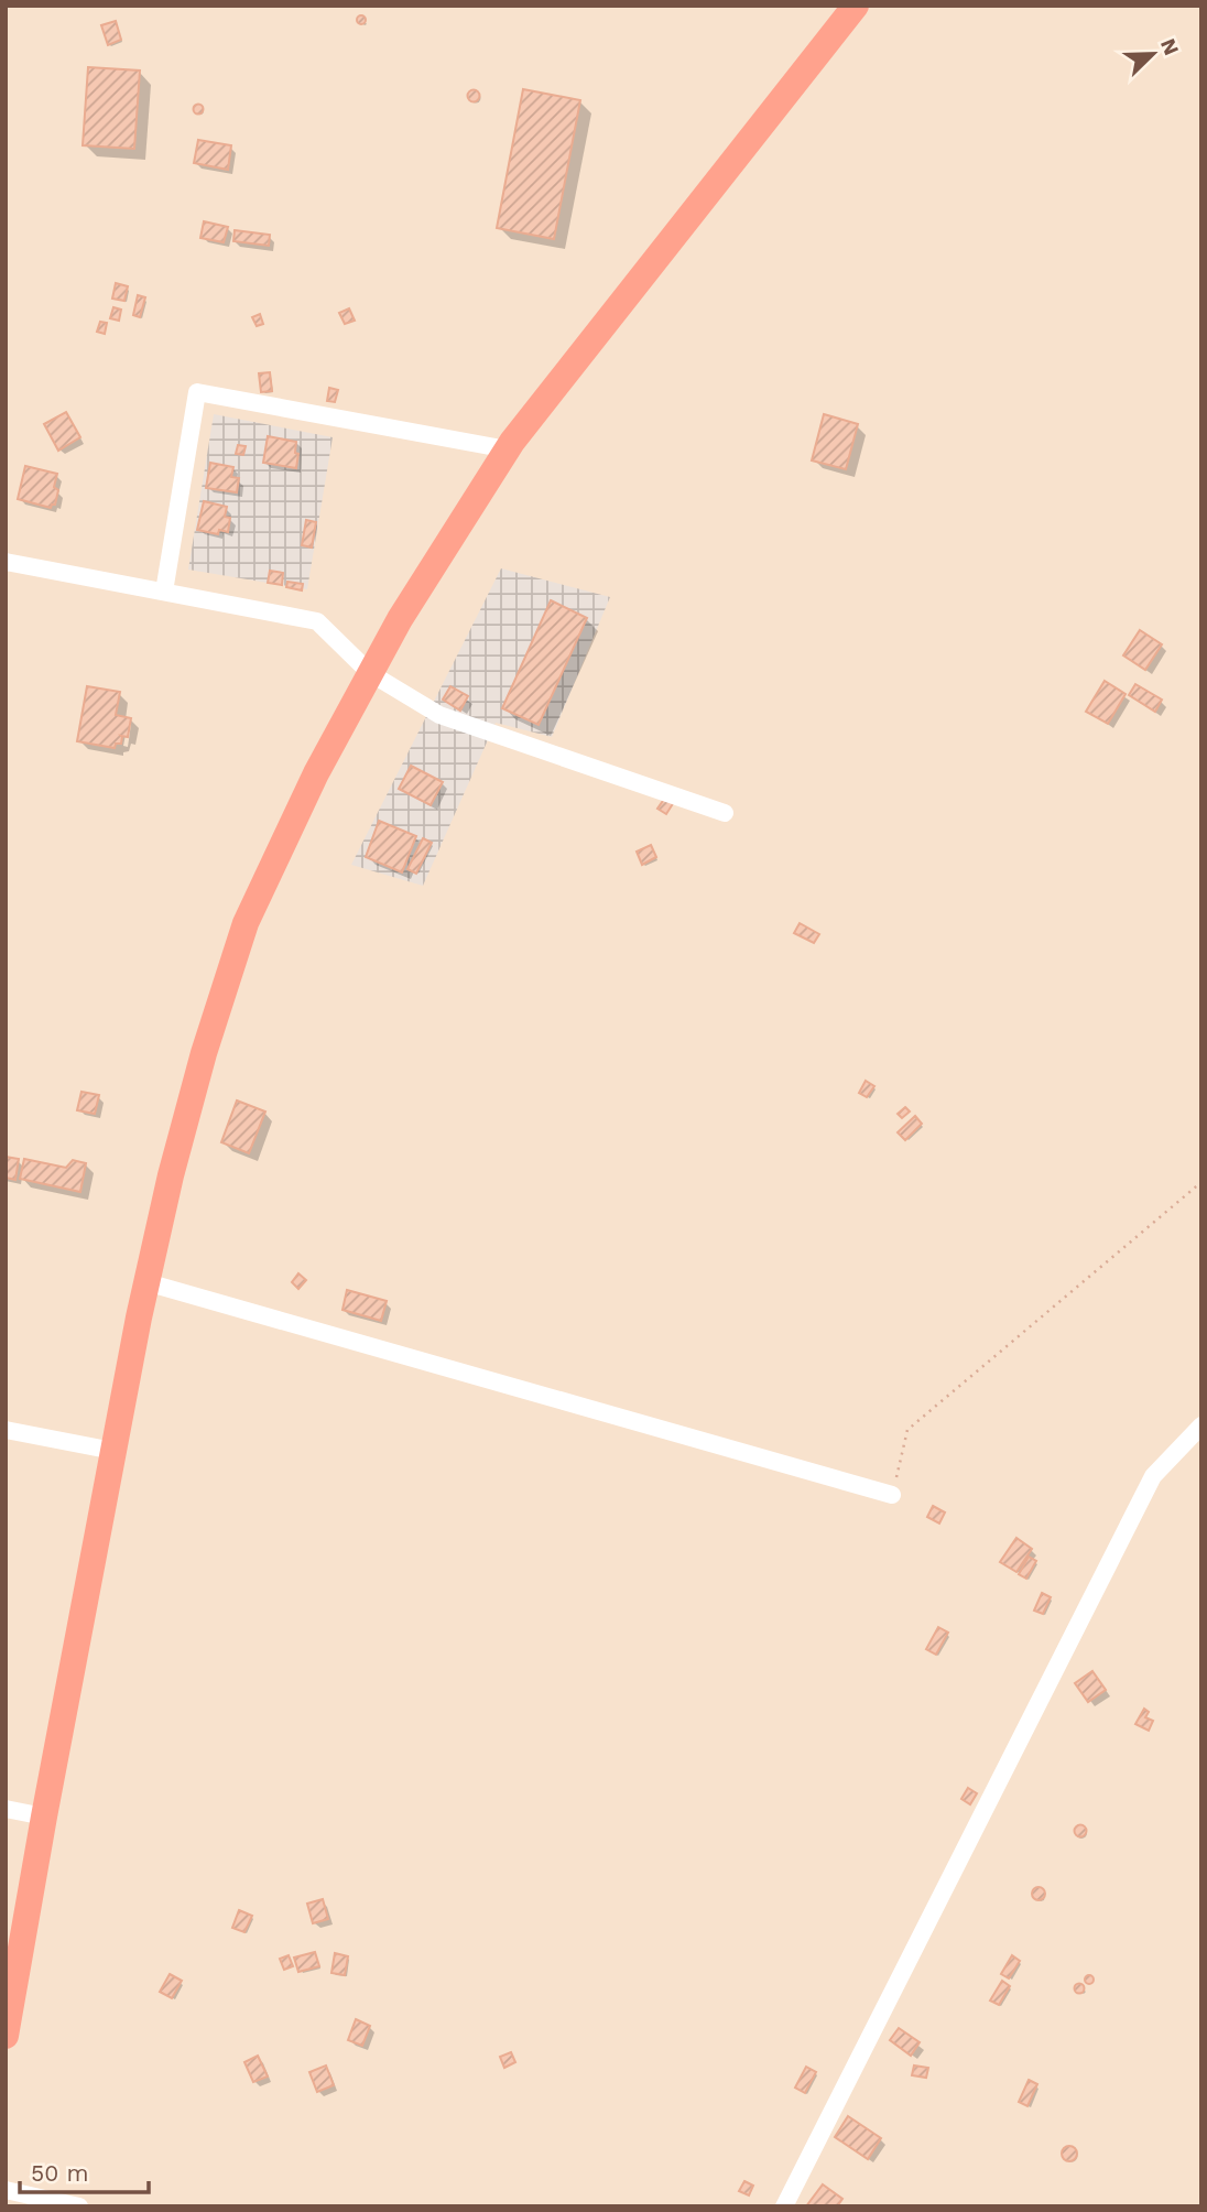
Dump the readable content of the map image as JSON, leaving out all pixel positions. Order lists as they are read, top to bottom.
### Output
{
  "scale_bar": "50 m",
  "north": "top right"
}
